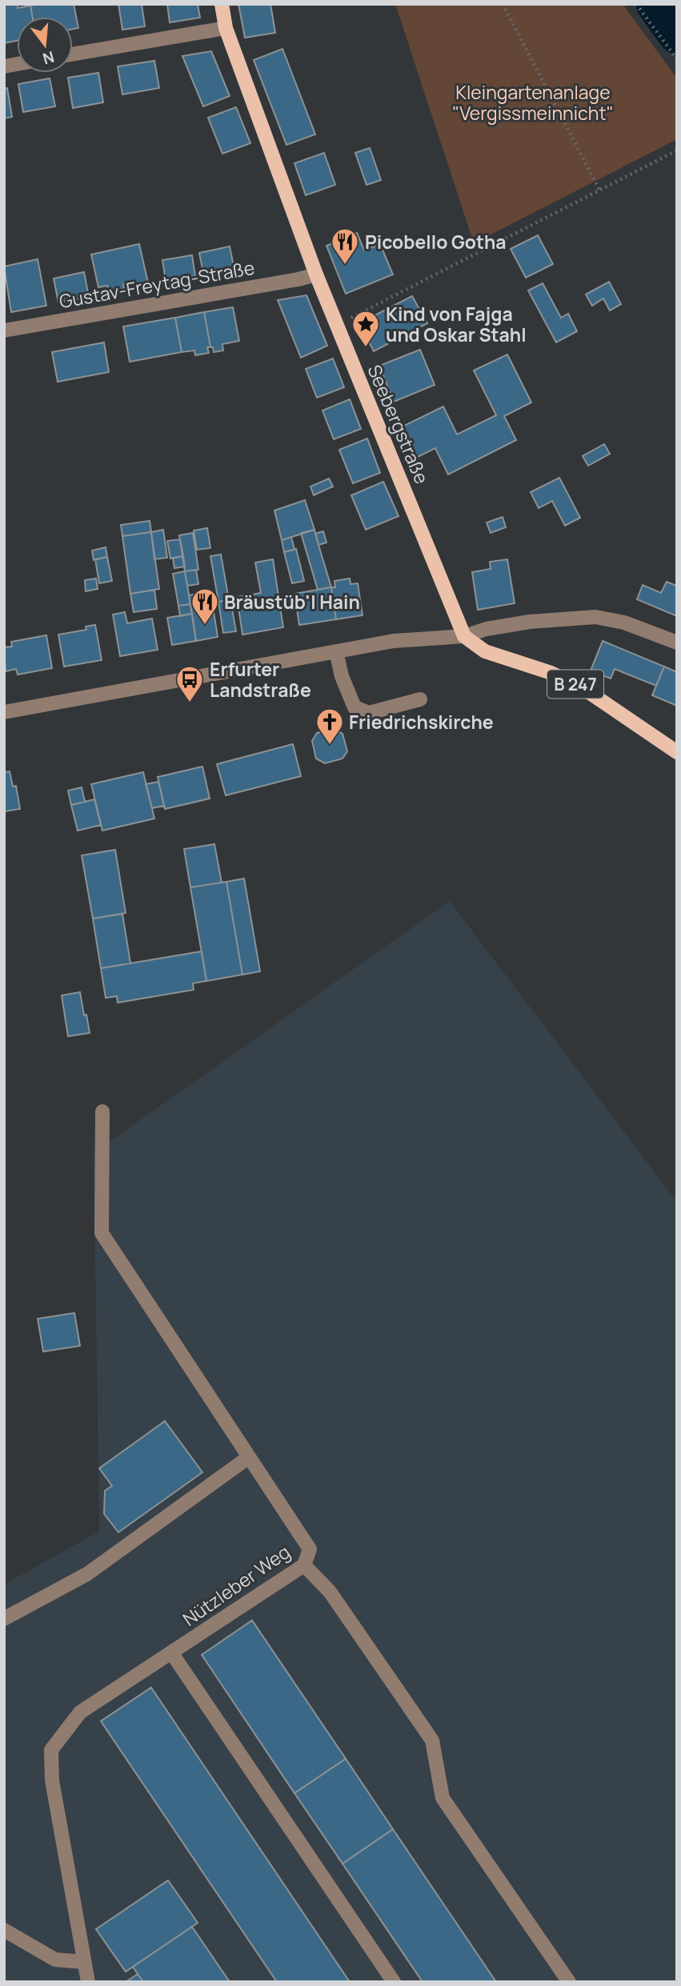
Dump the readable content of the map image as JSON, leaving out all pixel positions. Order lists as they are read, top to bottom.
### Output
{
  "streets": {
    "main road": ["Seebergstraße", "B 247"],
    "street": ["Gustav-Freytag-Straße", "Nützleber Weg"]
  },
  "crossings": [
    ["Gustav-Freytag-Straße", "Seebergstraße"],
    ["Seebergstraße", "B 247"]
  ],
  "parks": ["Kleingartenanlage \"Vergissmeinnicht\""],
  "places": {
    "restaurant": ["Picobello Gotha", "Bräustüb'l Hain"],
    "place": ["Kind von Fajga und Oskar Stahl"],
    "bus stop": ["Erfurter Landstraße"],
    "church": ["Friedrichskirche"]
  },
  "north": "bottom"
}
